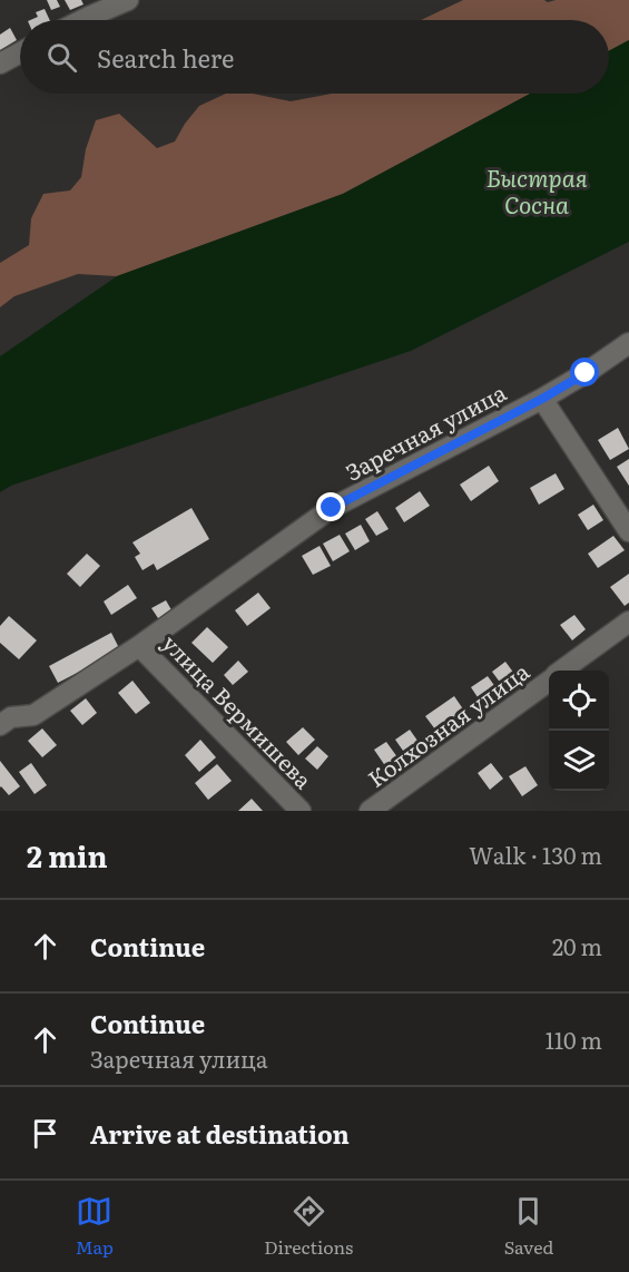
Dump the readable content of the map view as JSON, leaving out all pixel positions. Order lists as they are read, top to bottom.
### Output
{
  "streets": {
    "street": ["Заречная улица", "улица Вермишева", "Колхозная улица"]
  },
  "crossings": [
    ["Заречная улица", "улица Вермишева"]
  ],
  "water": ["Быстрая Сосна"],
  "page": {
    "search": "Search here",
    "heading": ["2 min", "Walk · 130 m"],
    "list": [
      ["Continue", "20 m"],
      ["Continue", "Заречная улица", "110 m"],
      "Arrive at destination"
    ],
    "nav": ["Map", "Directions", "Saved"]
  }
}
